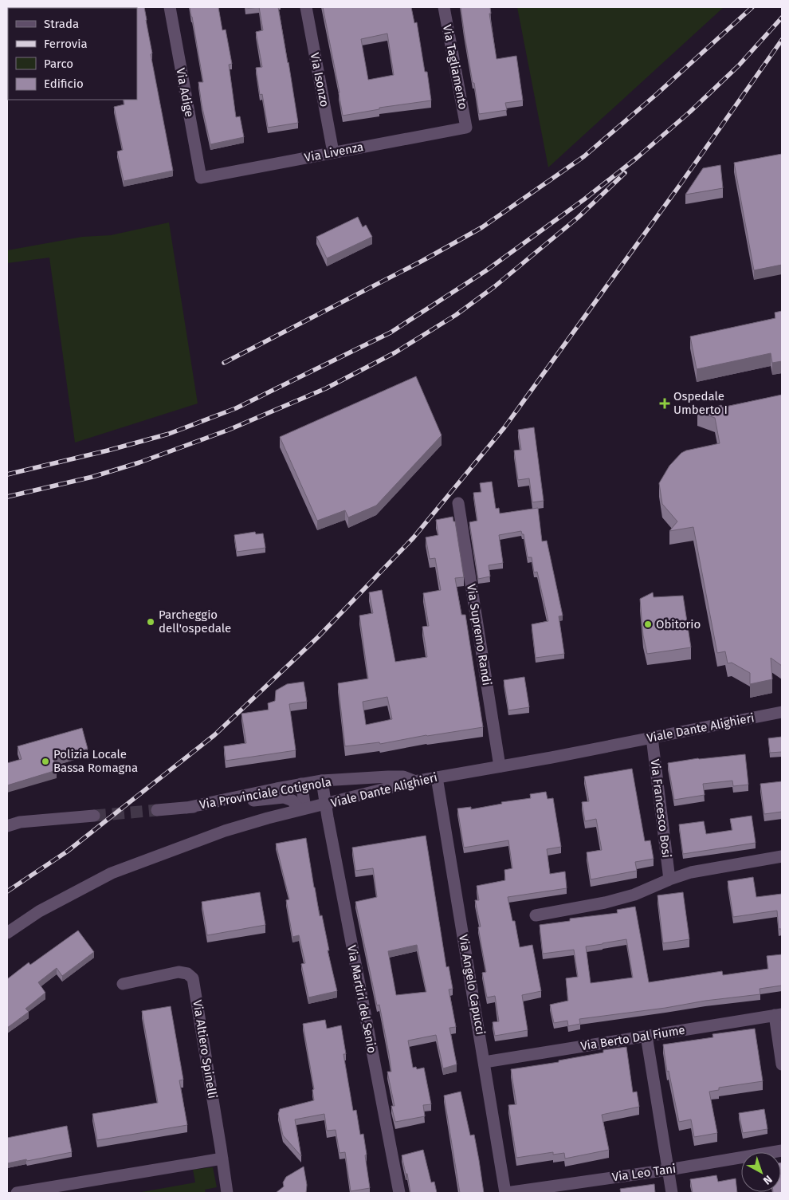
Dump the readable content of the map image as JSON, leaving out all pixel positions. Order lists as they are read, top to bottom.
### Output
{
  "streets": {
    "street": [
      "Via Tagliamento",
      "Via Isonzo",
      "Via Adige",
      "Via Livenza",
      "Via Supremo Randi",
      "Viale Dante Alighieri",
      "Via Provinciale Cotignola",
      "Via Francesco Bosi",
      "Via Angelo Capucci",
      "Via Martiri del Senio",
      "Via Berto Dal Fiume",
      "Via Altiero Spinelli",
      "Via Leo Tani"
    ]
  },
  "crossings": [
    ["Via Tagliamento", "Via Livenza"],
    ["Via Isonzo", "Via Livenza"],
    ["Via Adige", "Via Livenza"],
    ["Via Supremo Randi", "Viale Dante Alighieri"],
    ["Viale Dante Alighieri", "Via Provinciale Cotignola"],
    ["Viale Dante Alighieri", "Via Francesco Bosi"],
    ["Viale Dante Alighieri", "Via Angelo Capucci"],
    ["Viale Dante Alighieri", "Via Martiri del Senio"],
    ["Via Provinciale Cotignola", "Via Martiri del Senio"],
    ["Via Angelo Capucci", "Via Berto Dal Fiume"],
    ["Via Angelo Capucci", "Via Leo Tani"]
  ],
  "places": {
    "health": ["Ospedale Umberto I"],
    "other": ["Parcheggio dell'ospedale", "Obitorio", "Polizia Locale Bassa Romagna"]
  },
  "legend": [
    "Strada",
    "Ferrovia",
    "Parco",
    "Edificio"
  ],
  "north": "bottom right"
}
